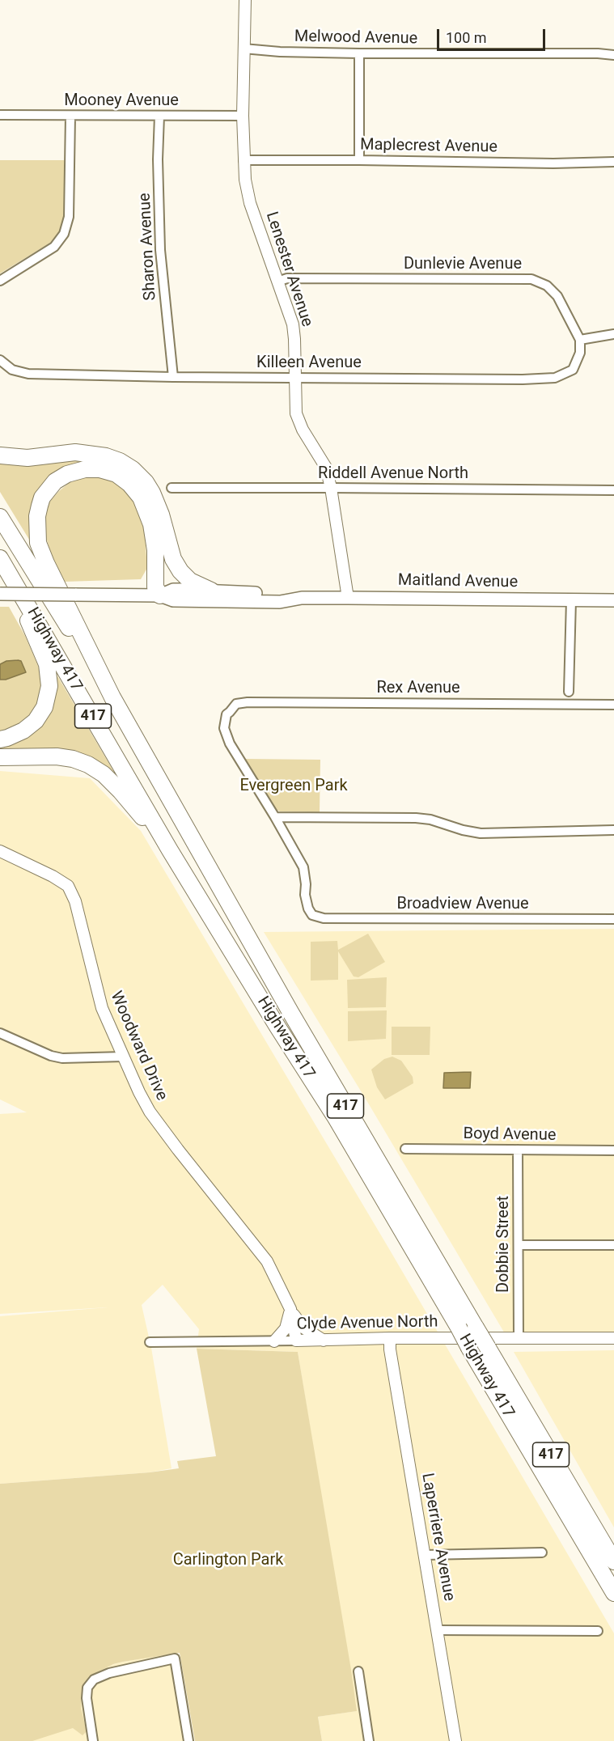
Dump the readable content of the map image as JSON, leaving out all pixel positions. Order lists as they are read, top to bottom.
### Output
{
  "streets": {
    "highway": ["Highway 417", "417"],
    "main road": ["Maitland Avenue"],
    "street": [
      "Melwood Avenue",
      "Mooney Avenue",
      "Maplecrest Avenue",
      "Sharon Avenue",
      "Dunlevie Avenue",
      "Lenester Avenue",
      "Killeen Avenue",
      "Riddell Avenue North",
      "Rex Avenue",
      "Broadview Avenue",
      "Woodward Drive",
      "Boyd Avenue",
      "Dobbie Street",
      "Clyde Avenue North",
      "Laperriere Avenue"
    ]
  },
  "crossings": [
    ["Melwood Avenue", "Lenester Avenue"],
    ["Mooney Avenue", "Sharon Avenue"],
    ["Mooney Avenue", "Lenester Avenue"],
    ["Maplecrest Avenue", "Lenester Avenue"],
    ["Sharon Avenue", "Killeen Avenue"],
    ["Dunlevie Avenue", "Lenester Avenue"],
    ["Dunlevie Avenue", "Killeen Avenue"],
    ["Lenester Avenue", "Killeen Avenue"],
    ["Lenester Avenue", "Riddell Avenue North"],
    ["Lenester Avenue", "Maitland Avenue"],
    ["Rex Avenue", "Broadview Avenue"],
    ["Woodward Drive", "Clyde Avenue North"],
    ["Boyd Avenue", "Dobbie Street"],
    ["Dobbie Street", "Clyde Avenue North"],
    ["Clyde Avenue North", "Laperriere Avenue"]
  ],
  "parks": ["Evergreen Park", "Carlington Park"],
  "scale_bar": "100 m"
}
